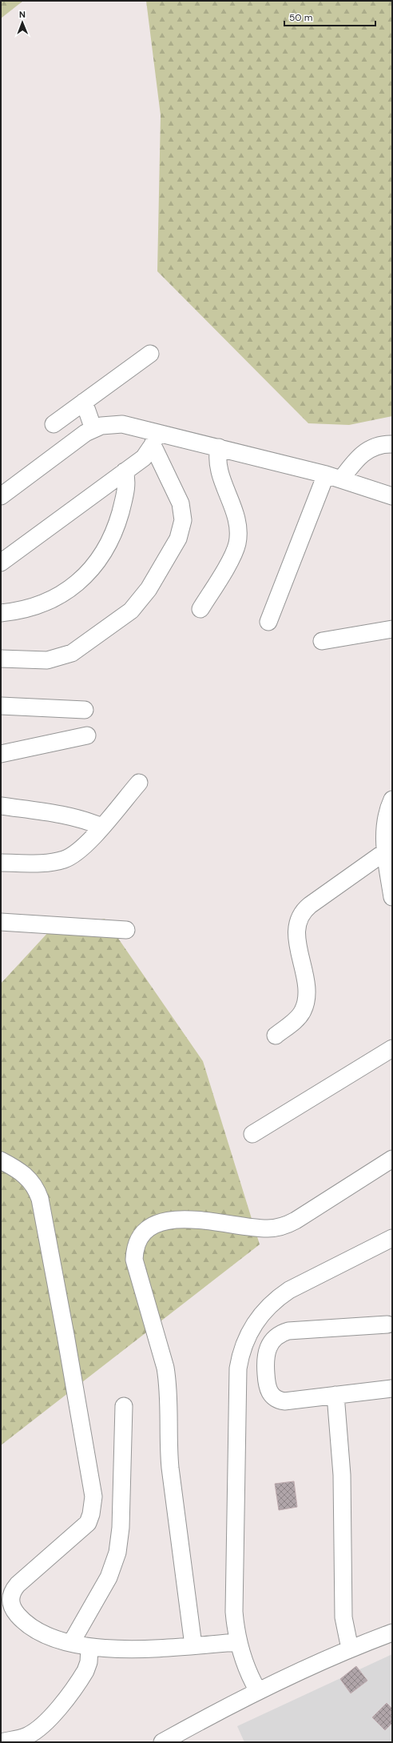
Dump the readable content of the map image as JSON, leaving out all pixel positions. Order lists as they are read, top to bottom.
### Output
{
  "scale_bar": "50 m",
  "north": "top"
}
